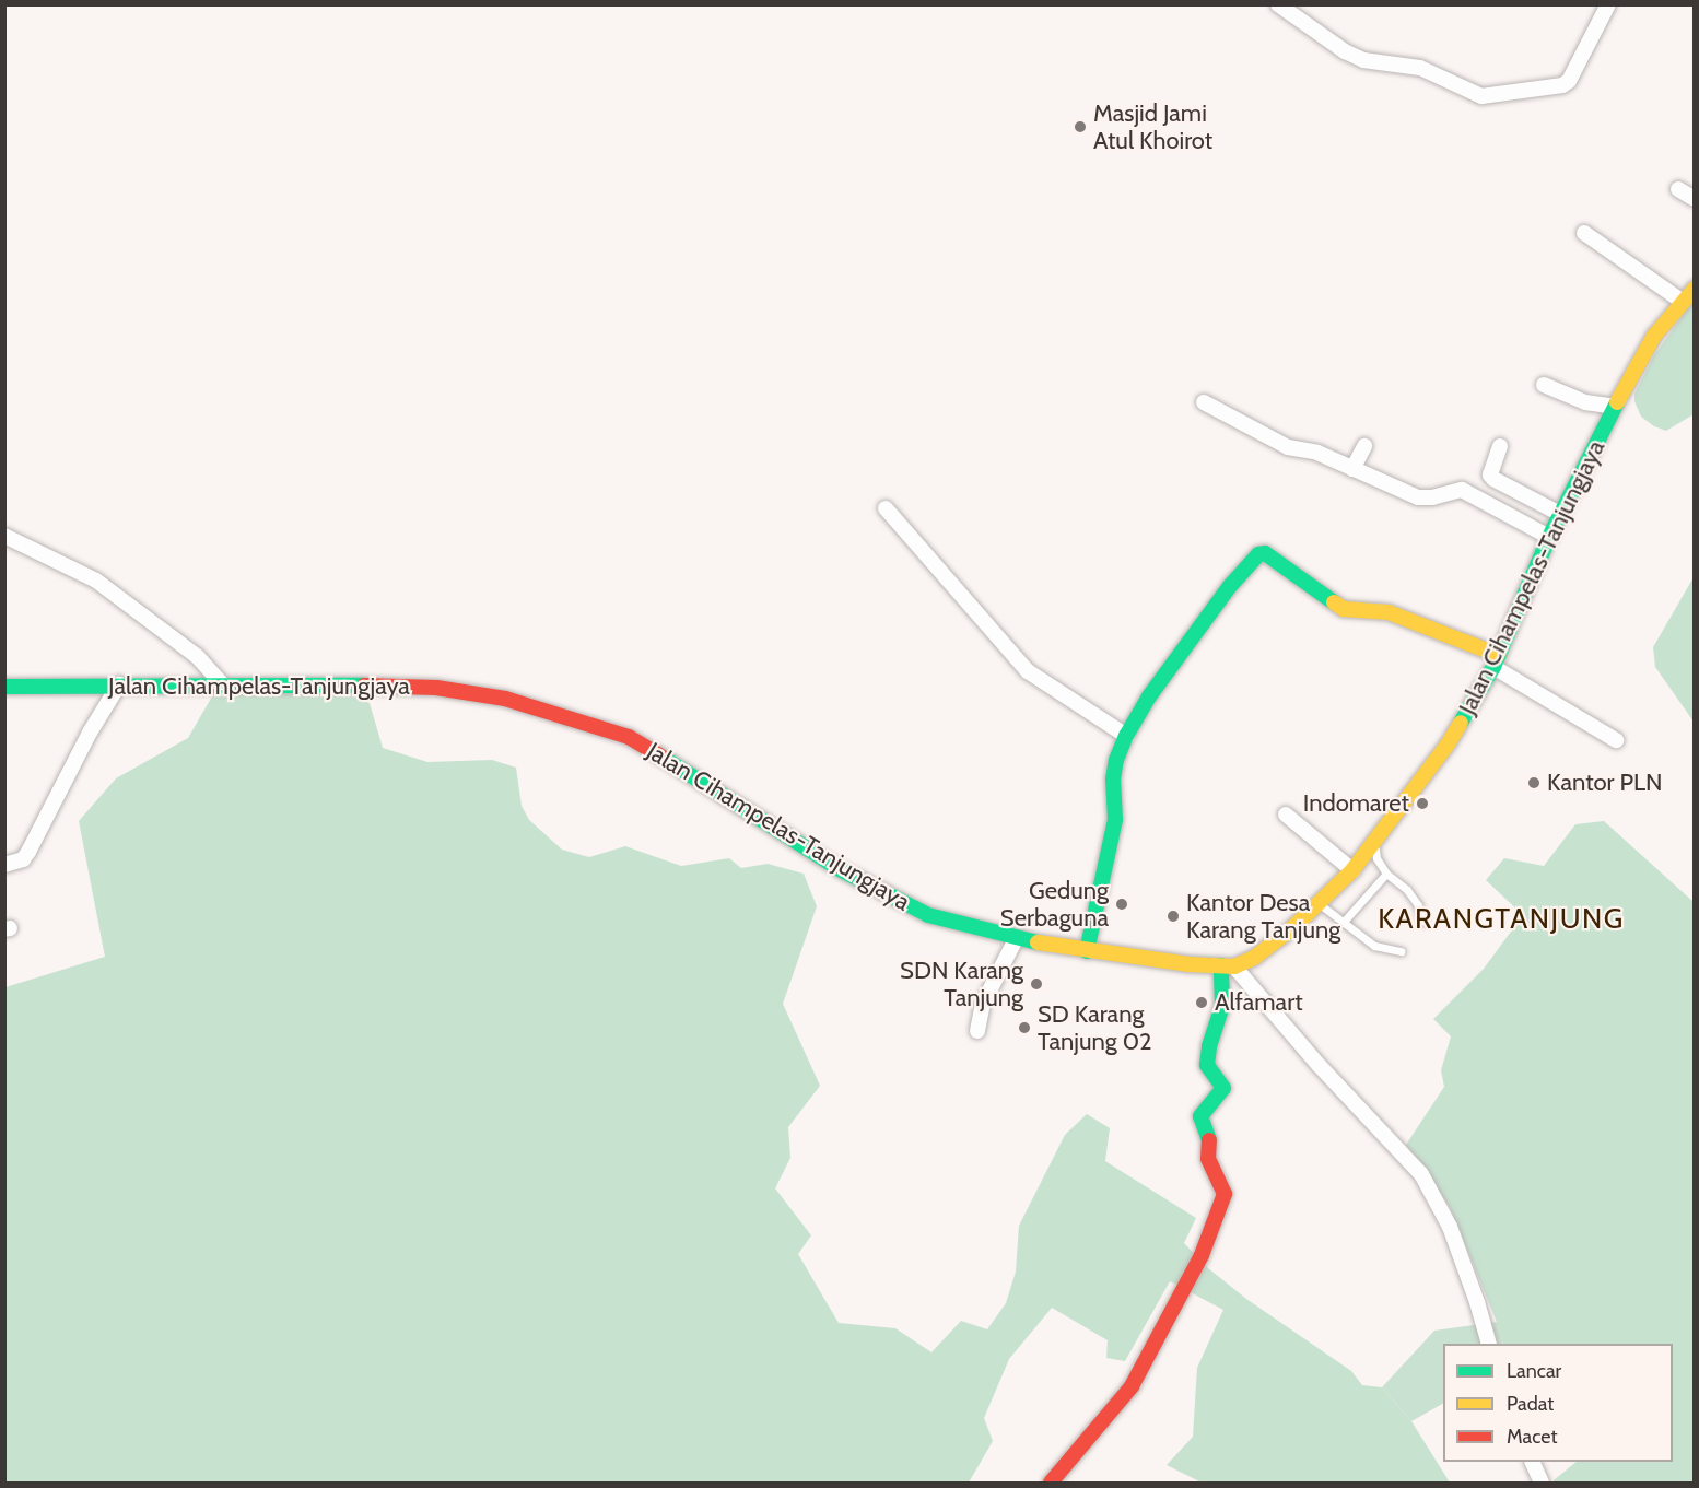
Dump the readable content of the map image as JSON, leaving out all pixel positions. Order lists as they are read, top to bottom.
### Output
{
  "streets": {
    "main road": ["Jalan Cihampelas-Tanjungjaya"]
  },
  "districts": ["KARANGTANJUNG"],
  "places": [
    "Masjid Jami Atul Khoirot",
    "Kantor PLN",
    "Indomaret",
    "Gedung Serbaguna",
    "Kantor Desa Karang Tanjung",
    "SDN Karang Tanjung",
    "Alfamart",
    "SD Karang Tanjung 02"
  ],
  "legend": ["Lancar", "Padat", "Macet"]
}
